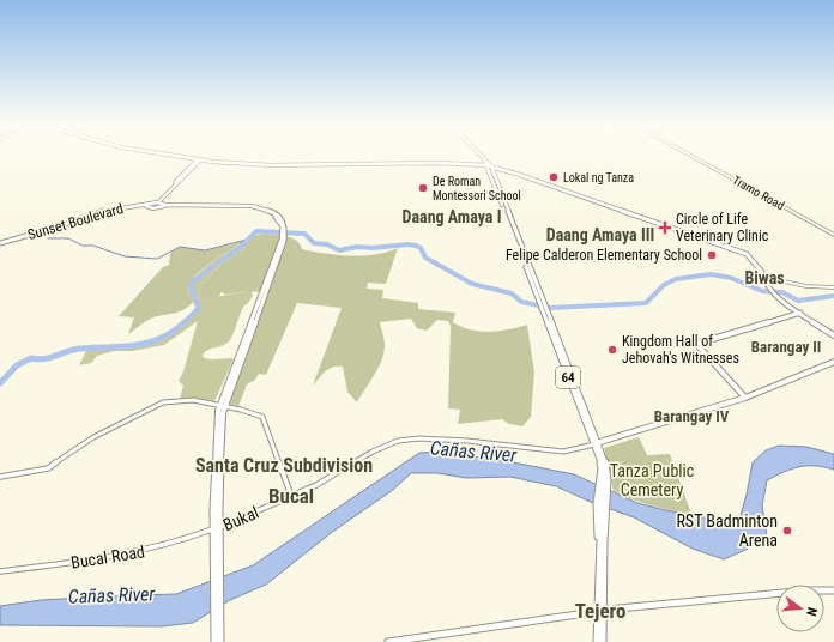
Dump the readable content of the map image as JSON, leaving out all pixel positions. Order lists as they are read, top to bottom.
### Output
{
  "streets": {
    "main road": ["Sunset Boulevard", "64"],
    "street": ["Tramo Road", "Bukal", "Bucal Road"]
  },
  "crossings": [
    ["64", "Bukal"],
    ["Bukal", "Bucal Road"]
  ],
  "districts": [
    "Daang Amaya I",
    "Daang Amaya III",
    "Biwas",
    "Barangay II",
    "Barangay IV",
    "Santa Cruz Subdivision",
    "Bucal",
    "Tejero"
  ],
  "water": ["Cañas River"],
  "parks": ["Tanza Public Cemetery"],
  "places": {
    "other": [
      "Lokal ng Tanza",
      "De Roman Montessori School",
      "Felipe Calderon Elementary School",
      "Kingdom Hall of Jehovah's Witnesses",
      "RST Badminton Arena"
    ],
    "health": ["Circle of Life Veterinary Clinic"]
  },
  "north": "right"
}
